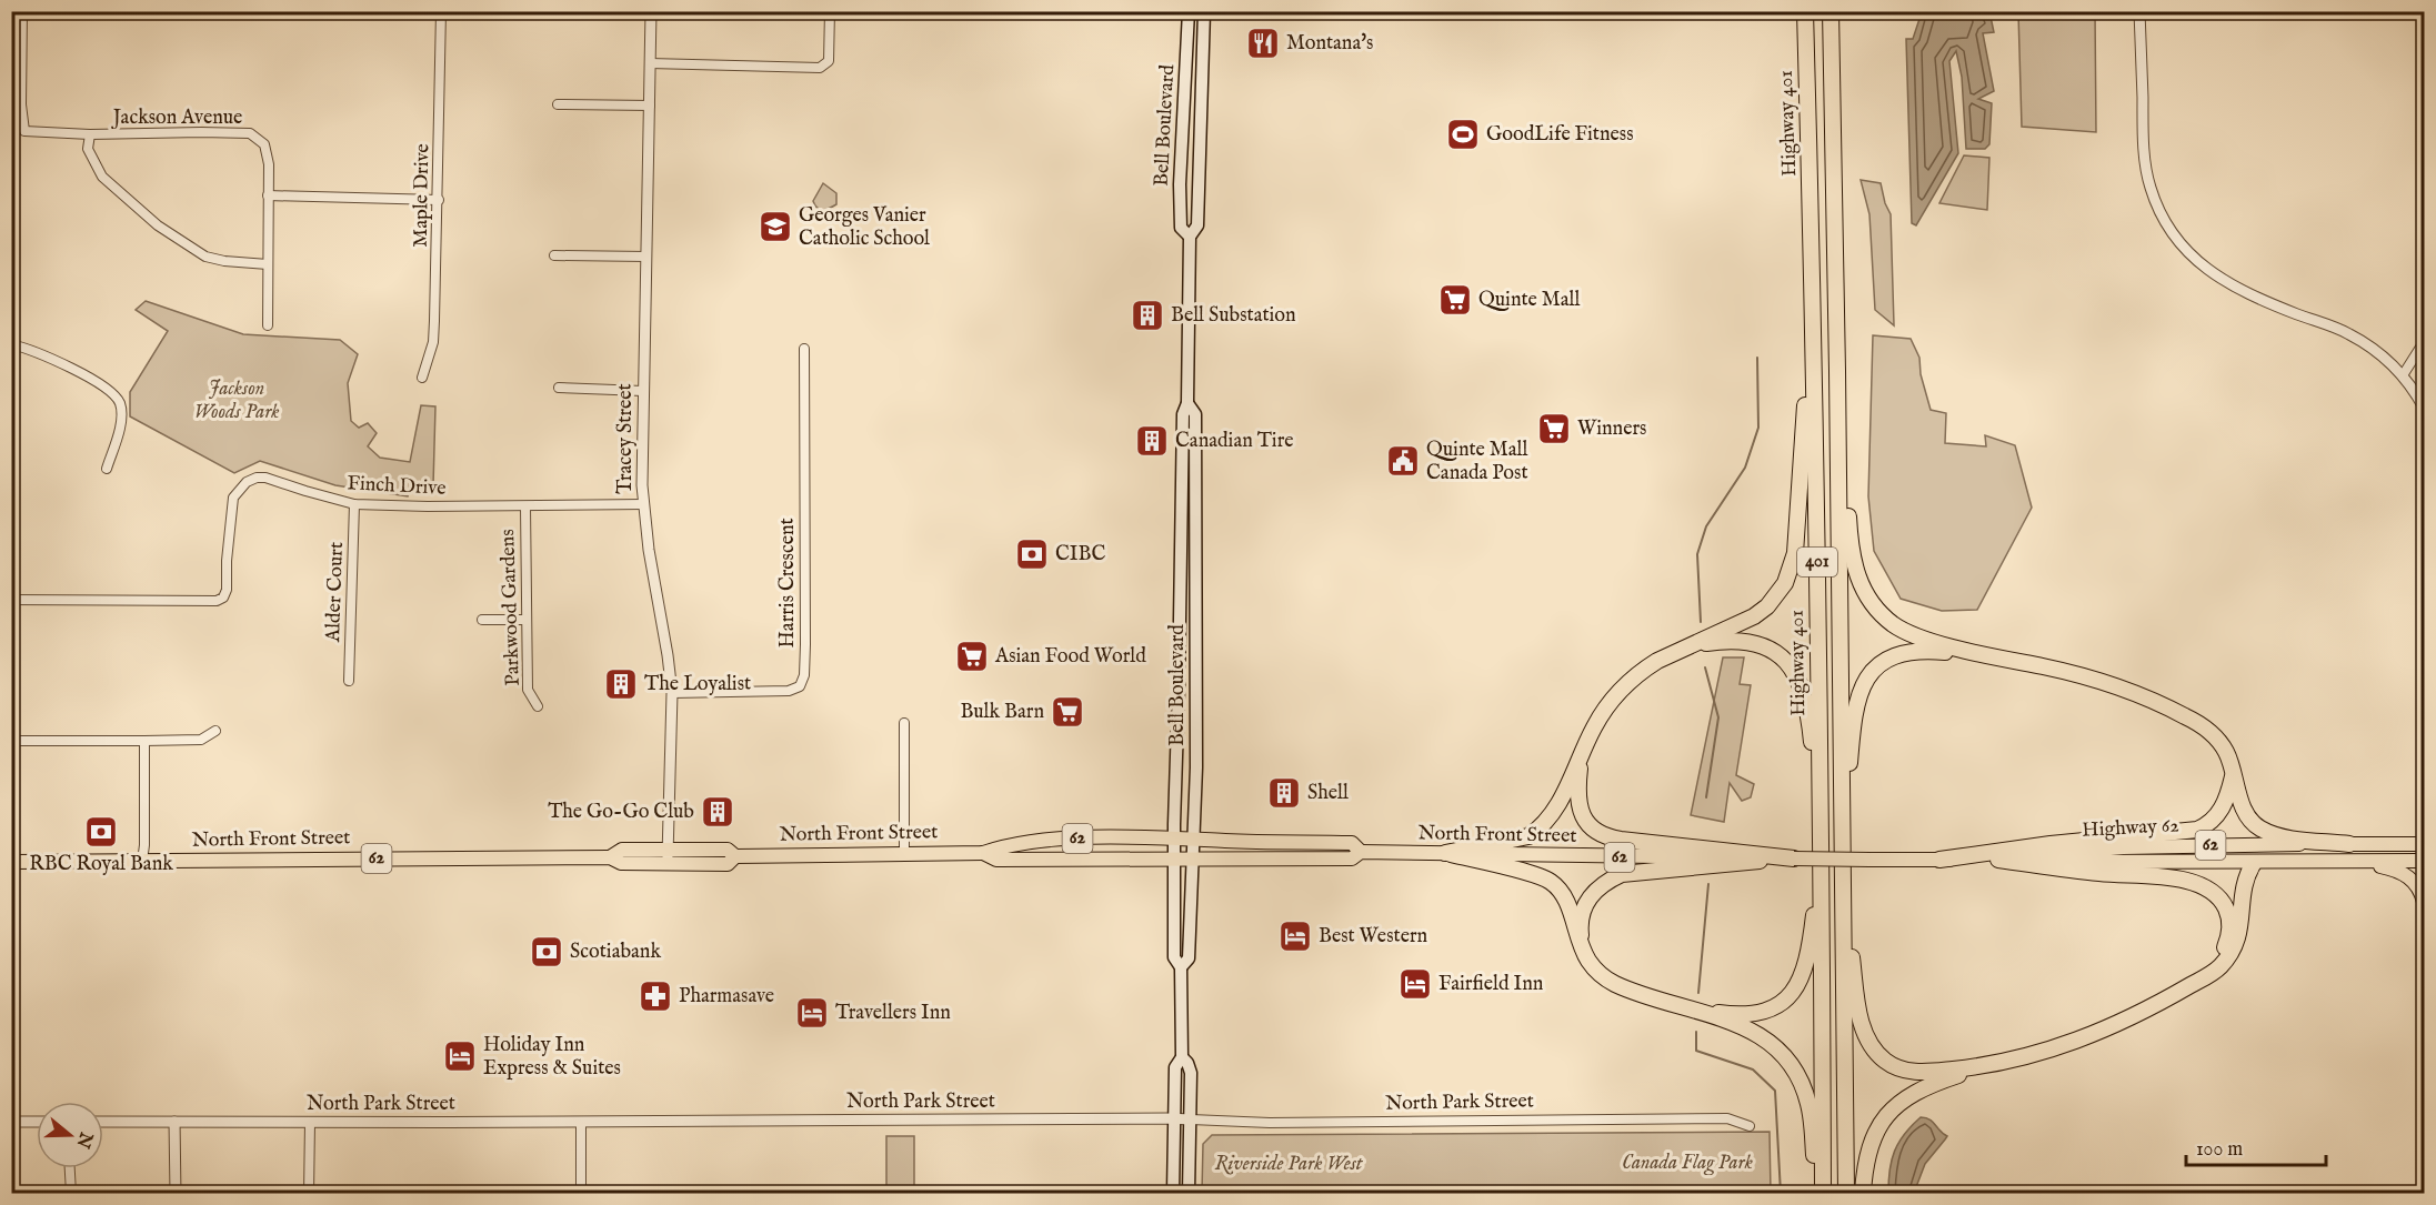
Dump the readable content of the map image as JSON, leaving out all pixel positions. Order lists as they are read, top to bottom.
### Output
{
  "streets": {
    "highway": ["Highway 401", "401"],
    "main road": [
      "Bell Boulevard",
      "Highway 62",
      "North Front Street",
      "62"
    ],
    "street": [
      "Jackson Avenue",
      "Maple Drive",
      "Tracey Street",
      "Finch Drive",
      "Harris Crescent",
      "Alder Court",
      "Parkwood Gardens",
      "North Park Street"
    ]
  },
  "crossings": [
    ["Bell Boulevard", "North Front Street"],
    ["Bell Boulevard", "North Park Street"],
    ["Tracey Street", "Finch Drive"],
    ["Tracey Street", "Harris Crescent"],
    ["Tracey Street", "North Front Street"],
    ["Finch Drive", "Alder Court"],
    ["Finch Drive", "Parkwood Gardens"],
    ["Highway 62", "North Front Street"]
  ],
  "parks": ["Jackson Woods Park", "Canada Flag Park", "Riverside Park West"],
  "places": {
    "restaurant": ["Montana's"],
    "sports": ["GoodLife Fitness"],
    "school or university": ["Georges Vanier Catholic School"],
    "supermarket": [
      "Quinte Mall",
      "Winners",
      "Asian Food World",
      "Bulk Barn"
    ],
    "building": [
      "Bell Substation",
      "Canadian Tire",
      "The Loyalist",
      "Shell",
      "The Go-Go Club"
    ],
    "public building": ["Quinte Mall Canada Post"],
    "bank": ["CIBC", "RBC Royal Bank", "Scotiabank"],
    "hotel": [
      "Best Western",
      "Fairfield Inn",
      "Travellers Inn",
      "Holiday Inn Express & Suites"
    ],
    "pharmacy": ["Pharmasave"]
  },
  "scale_bar": "100 m",
  "north": "right"
}
